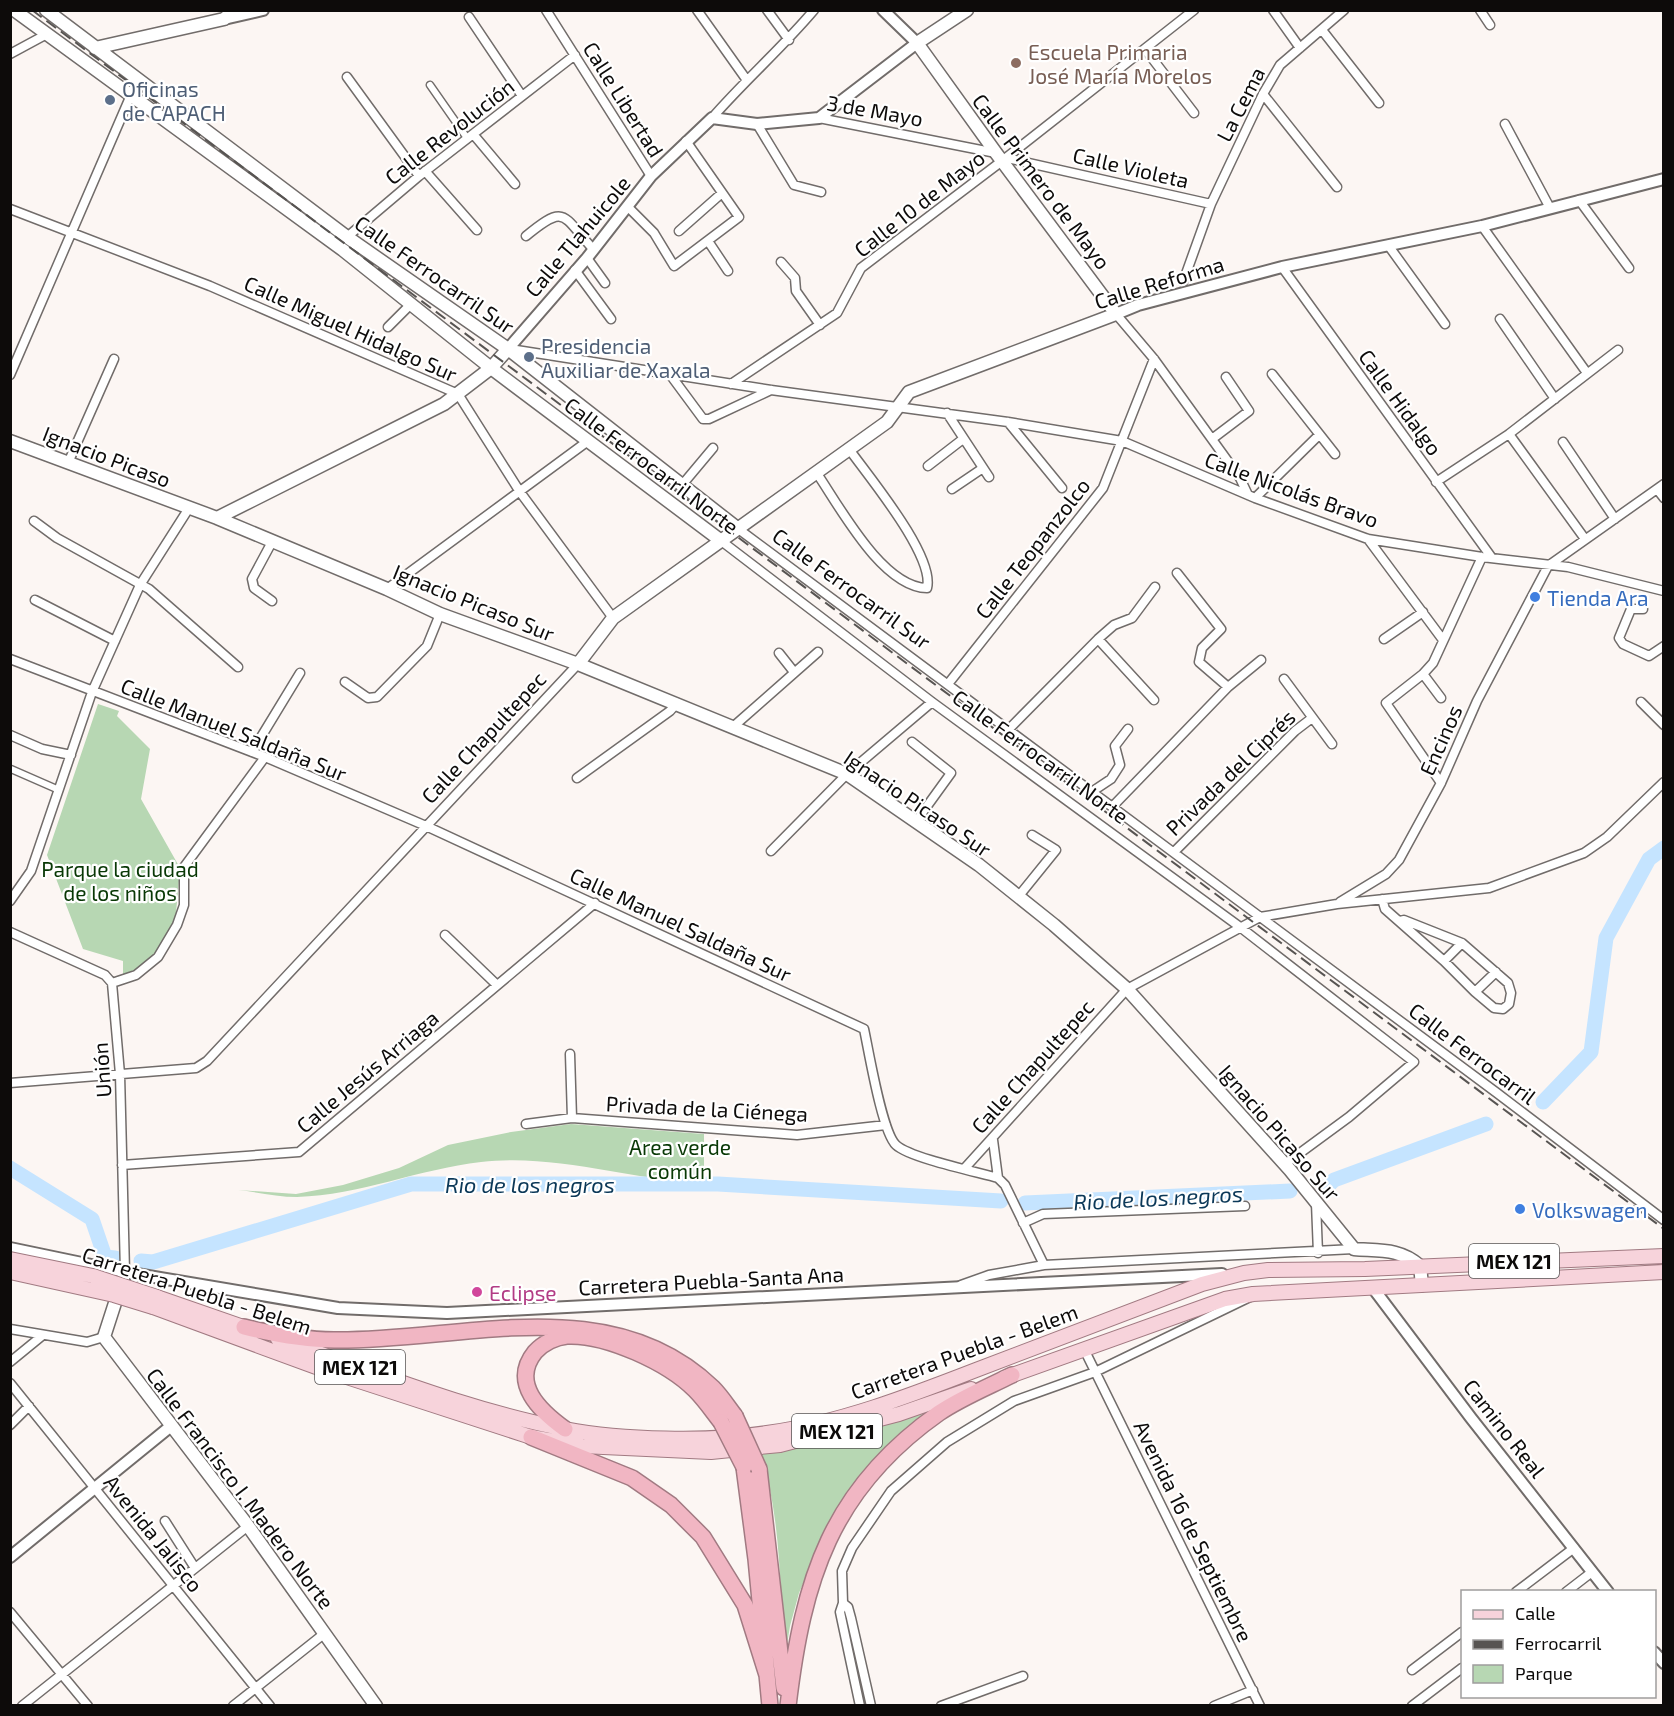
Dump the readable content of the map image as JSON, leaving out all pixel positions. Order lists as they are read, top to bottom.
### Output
{
  "streets": {
    "main road": [
      "Calle Primero de Mayo",
      "Calle Tlahuicole",
      "Calle Ferrocarril Sur",
      "Calle Reforma",
      "Ignacio Picaso",
      "Calle Ferrocarril Norte",
      "Ignacio Picaso Sur",
      "Calle Chapultepec",
      "MEX 121",
      "Carretera Puebla - Belem",
      "Calle Francisco I. Madero Norte"
    ],
    "street": [
      "Calle Libertad",
      "La Cema",
      "3 de Mayo",
      "Calle Revolución",
      "Calle Violeta",
      "Calle 10 de Mayo",
      "Calle Miguel Hidalgo Sur",
      "Calle Hidalgo",
      "Calle Nicolás Bravo",
      "Calle Teopanzolco",
      "Calle Manuel Saldaña Sur",
      "Encinos",
      "Privada del Ciprés",
      "Calle Ferrocarril",
      "Unión",
      "Calle Jesús Arriaga",
      "Privada de la Ciénega",
      "Carretera Puebla-Santa Ana",
      "Camino Real",
      "Avenida 16 de Septiembre",
      "Avenida Jalisco"
    ]
  },
  "crossings": [
    ["Calle Libertad", "Calle Revolución"],
    ["Calle Libertad", "Calle Tlahuicole"],
    ["La Cema", "Calle Violeta"],
    ["3 de Mayo", "Calle Violeta"],
    ["3 de Mayo", "Calle Primero de Mayo"],
    ["3 de Mayo", "Calle 10 de Mayo"],
    ["3 de Mayo", "Calle Tlahuicole"],
    ["Calle Revolución", "Calle Ferrocarril Sur"],
    ["Calle Violeta", "Calle Primero de Mayo"],
    ["Calle Violeta", "Calle 10 de Mayo"],
    ["Calle Primero de Mayo", "Calle 10 de Mayo"],
    ["Calle Primero de Mayo", "Calle Reforma"],
    ["Calle Primero de Mayo", "Calle Nicolás Bravo"],
    ["Calle Primero de Mayo", "Calle Teopanzolco"],
    ["Calle 10 de Mayo", "Calle Nicolás Bravo"],
    ["Calle Tlahuicole", "Calle Ferrocarril Sur"],
    ["Calle Tlahuicole", "Calle Miguel Hidalgo Sur"],
    ["Calle Tlahuicole", "Calle Ferrocarril Norte"],
    ["Calle Tlahuicole", "Calle Nicolás Bravo"],
    ["Calle Tlahuicole", "Ignacio Picaso Sur"],
    ["Calle Ferrocarril Sur", "Calle Reforma"],
    ["Calle Ferrocarril Sur", "Calle Nicolás Bravo"],
    ["Calle Ferrocarril Sur", "Calle Teopanzolco"],
    ["Calle Ferrocarril Sur", "Calle Chapultepec"],
    ["Calle Ferrocarril Sur", "Privada del Ciprés"],
    ["Calle Ferrocarril Sur", "Calle Ferrocarril"],
    ["Calle Reforma", "Calle Miguel Hidalgo Sur"],
    ["Calle Reforma", "Calle Hidalgo"],
    ["Calle Reforma", "Calle Ferrocarril Norte"],
    ["Calle Reforma", "Calle Nicolás Bravo"],
    ["Calle Reforma", "Calle Chapultepec"],
    ["Calle Miguel Hidalgo Sur", "Calle Chapultepec"],
    ["Calle Hidalgo", "Calle Nicolás Bravo"],
    ["Ignacio Picaso", "Ignacio Picaso Sur"],
    ["Calle Ferrocarril Norte", "Calle Chapultepec"],
    ["Calle Ferrocarril Norte", "Calle Ferrocarril"],
    ["Calle Nicolás Bravo", "Calle Teopanzolco"],
    ["Calle Nicolás Bravo", "Encinos"],
    ["Ignacio Picaso Sur", "Calle Chapultepec"],
    ["Ignacio Picaso Sur", "Calle Ferrocarril"],
    ["Calle Manuel Saldaña Sur", "Calle Chapultepec"],
    ["Calle Manuel Saldaña Sur", "Calle Jesús Arriaga"],
    ["Calle Manuel Saldaña Sur", "Privada de la Ciénega"],
    ["Calle Chapultepec", "Encinos"],
    ["Calle Chapultepec", "Calle Ferrocarril"],
    ["Calle Chapultepec", "Unión"],
    ["Unión", "Calle Jesús Arriaga"],
    ["Unión", "Carretera Puebla-Santa Ana"],
    ["Carretera Puebla-Santa Ana", "Carretera Puebla - Belem"],
    ["Carretera Puebla - Belem", "Camino Real"],
    ["Carretera Puebla - Belem", "Avenida 16 de Septiembre"]
  ],
  "water": ["Rio de los negros"],
  "parks": ["Parque la ciudad de los niños", "Area verde común"],
  "places": [
    "Escuela Primaria José María Morelos",
    "Oficinas de CAPACH",
    "Presidencia Auxiliar de Xaxala",
    "Tienda Ara",
    "Volkswagen",
    "Eclipse"
  ],
  "legend": ["Calle", "Ferrocarril", "Parque"]
}
